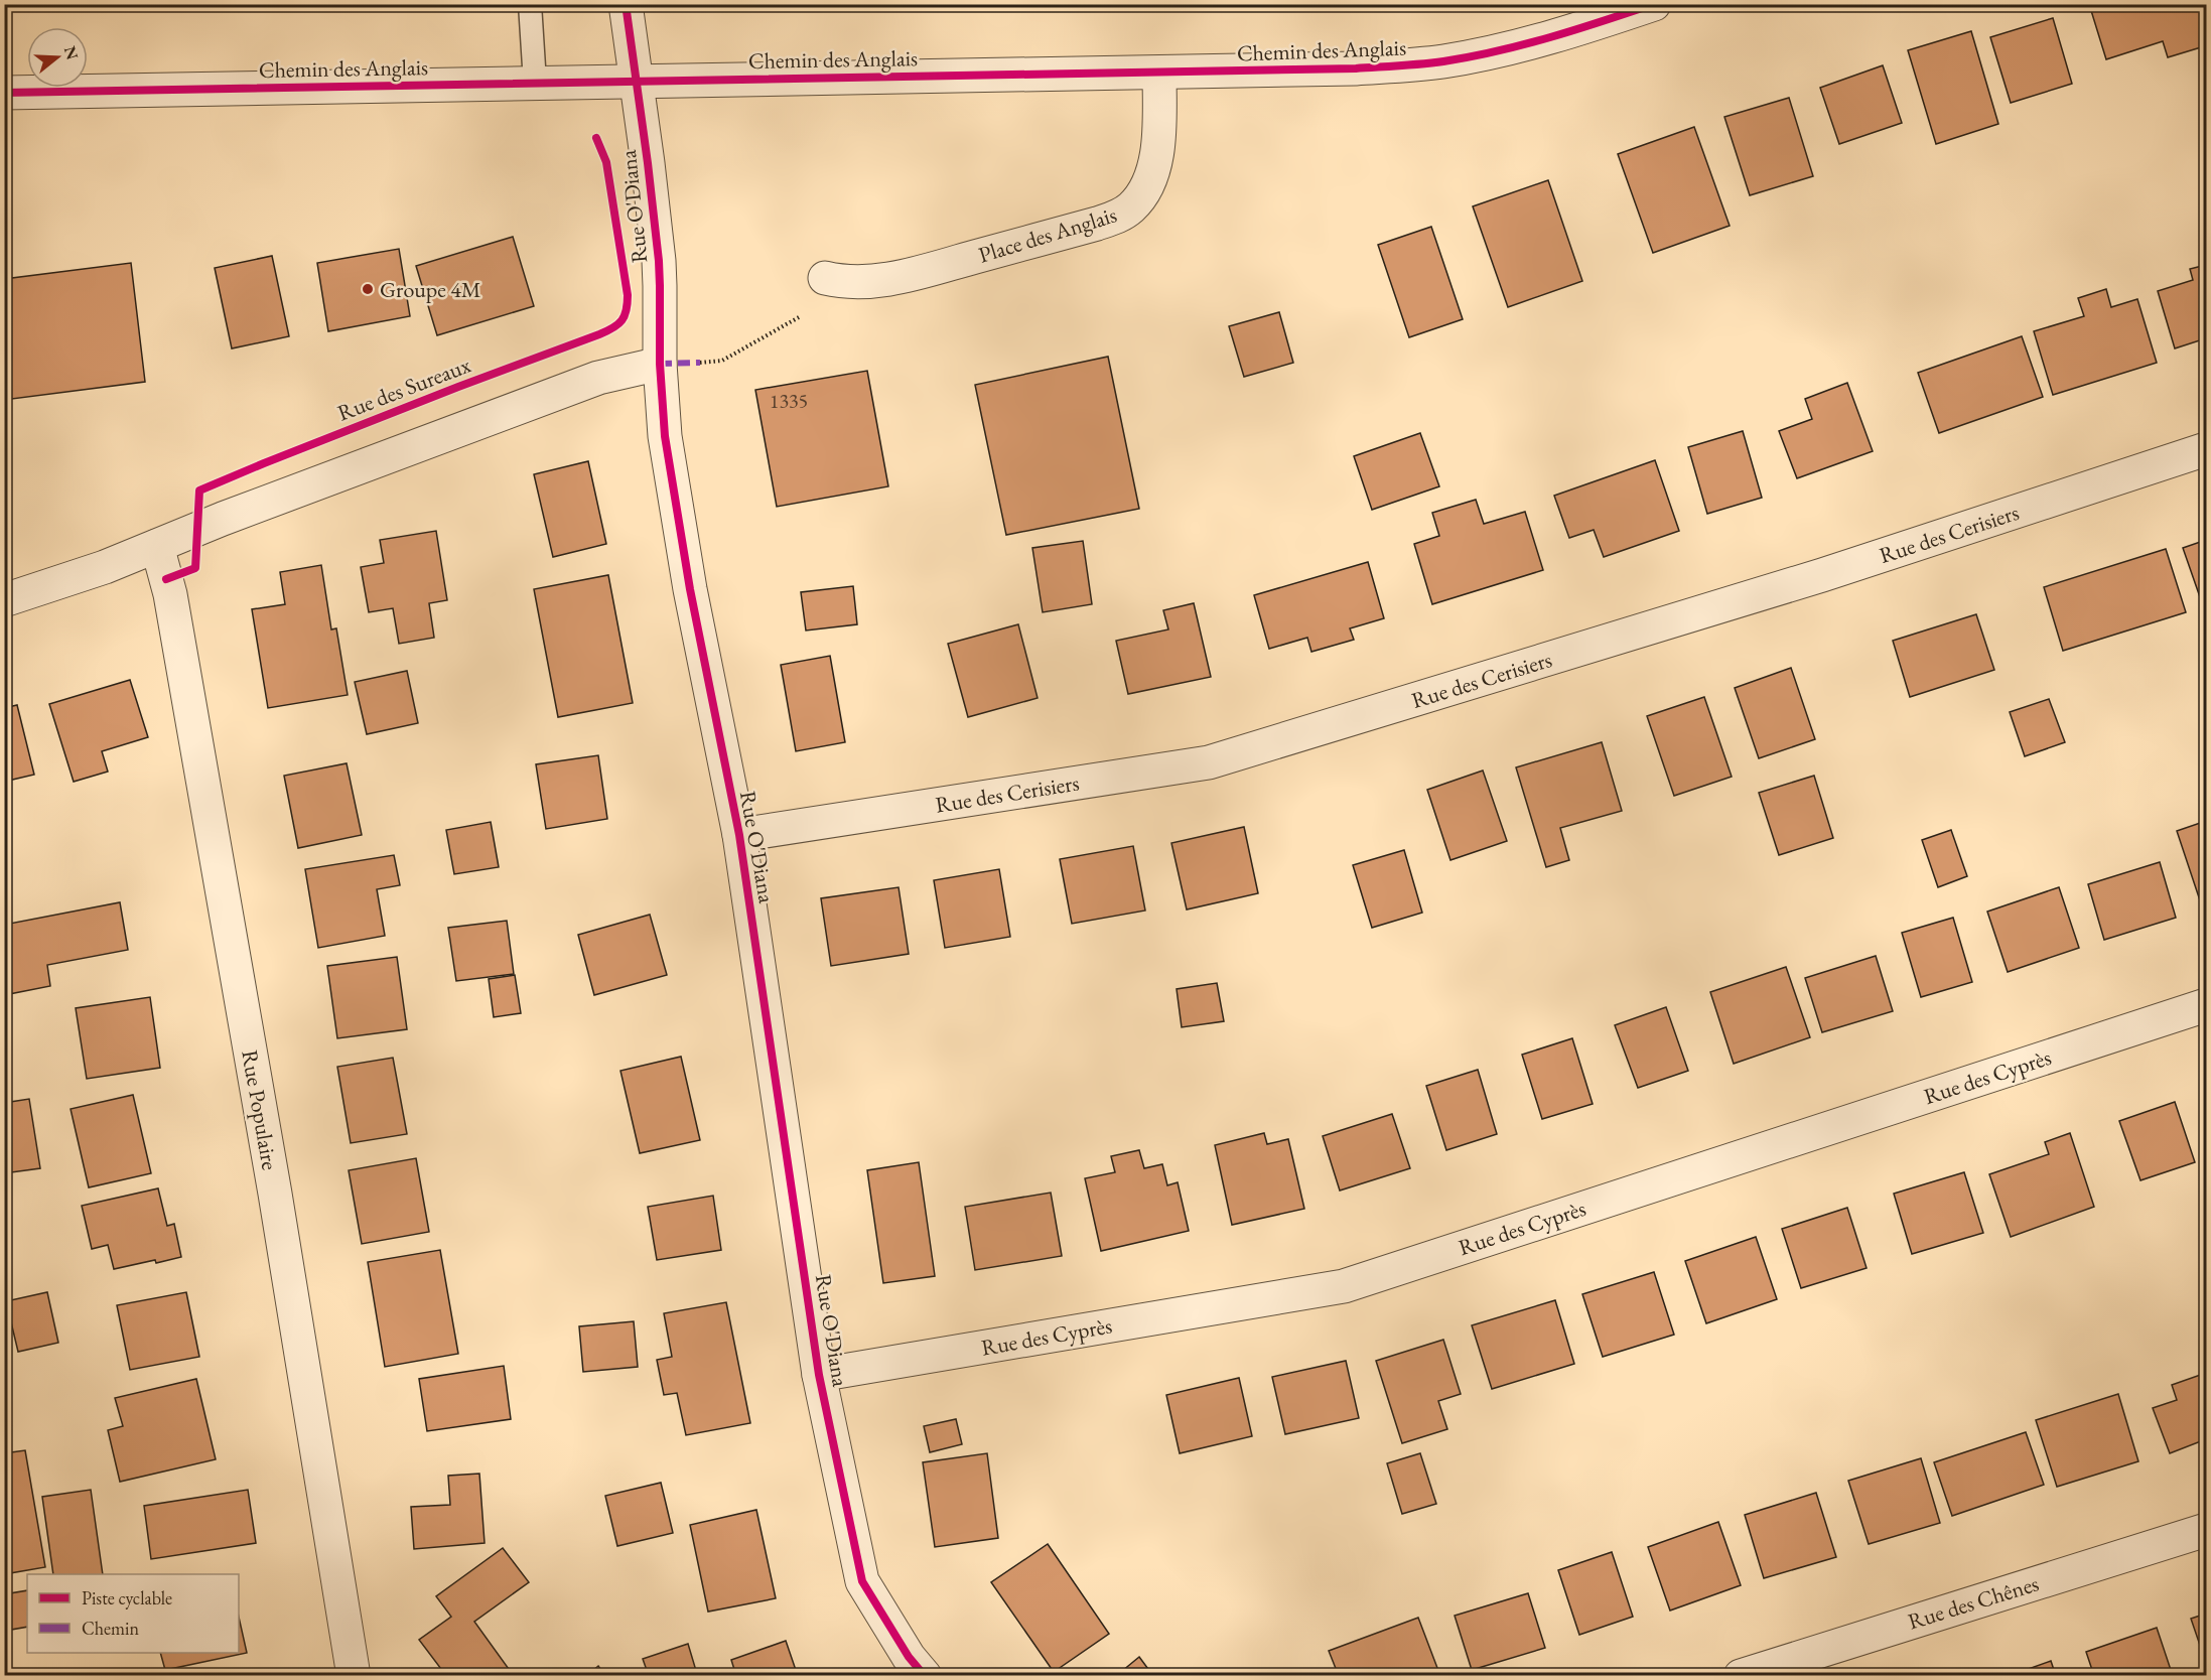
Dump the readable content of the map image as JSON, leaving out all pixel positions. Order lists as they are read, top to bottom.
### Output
{
  "streets": {
    "street": [
      "Chemin des Anglais",
      "Rue O'Diana",
      "Place des Anglais",
      "Rue des Cerisiers",
      "Rue des Cyprès",
      "Rue Populaire",
      "Rue des Chênes"
    ],
    "cycle path": ["Rue des Sureaux"]
  },
  "crossings": [
    ["Chemin des Anglais", "Rue O'Diana"],
    ["Chemin des Anglais", "Place des Anglais"],
    ["Rue O'Diana", "Rue des Cerisiers"],
    ["Rue O'Diana", "Rue des Cyprès"]
  ],
  "places": ["Groupe 4M"],
  "house_numbers": ["1335"],
  "legend": ["Piste cyclable", "Chemin"],
  "north": "right"
}
